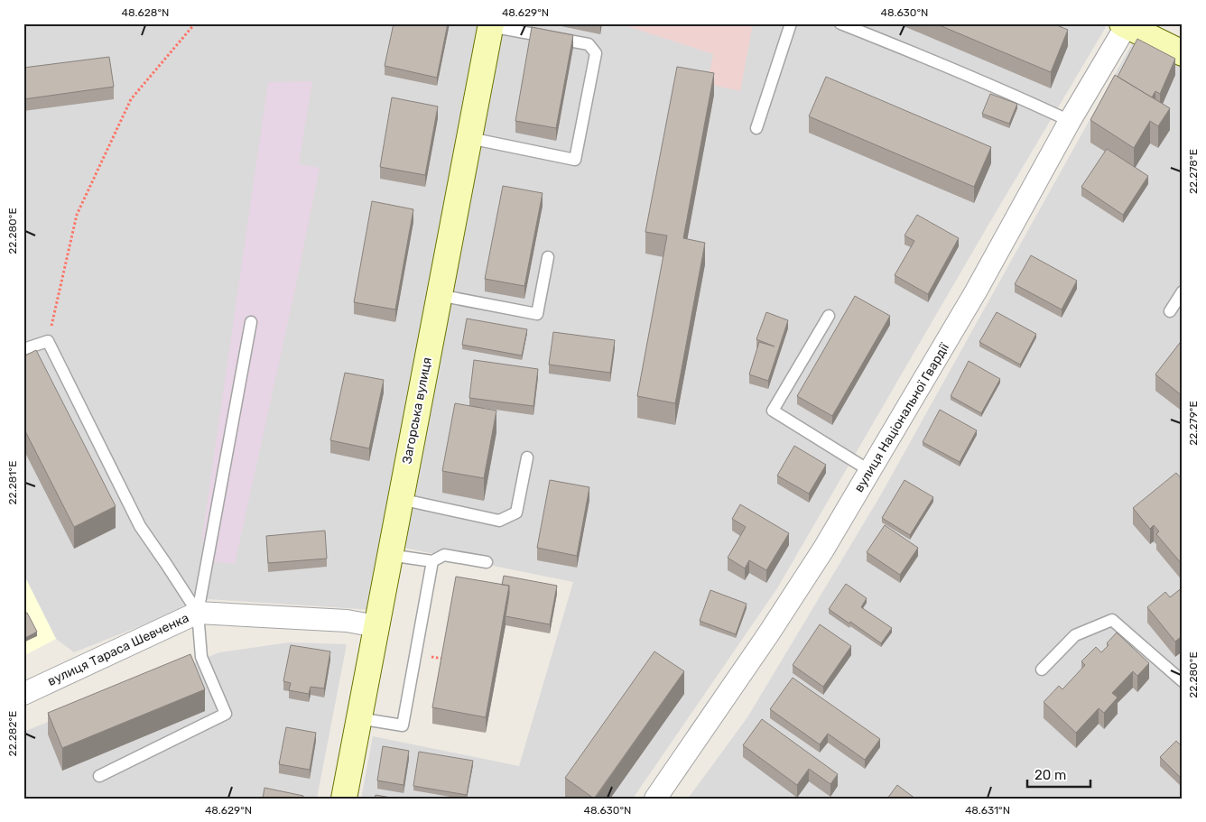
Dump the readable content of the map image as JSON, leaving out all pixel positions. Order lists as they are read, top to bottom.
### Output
{
  "streets": {
    "street": ["Загорська вулиця", "вулиця Національної Гвардії", "вулиця Тараса Шевченка"]
  },
  "crossings": [
    ["Загорська вулиця", "вулиця Тараса Шевченка"]
  ],
  "scale_bar": "20 m",
  "coordinates": [
    "48.628°N",
    "48.629°N",
    "48.630°N",
    "22.278°E",
    "22.280°E",
    "22.279°E",
    "22.281°E",
    "22.282°E",
    "48.631°N"
  ]
}
